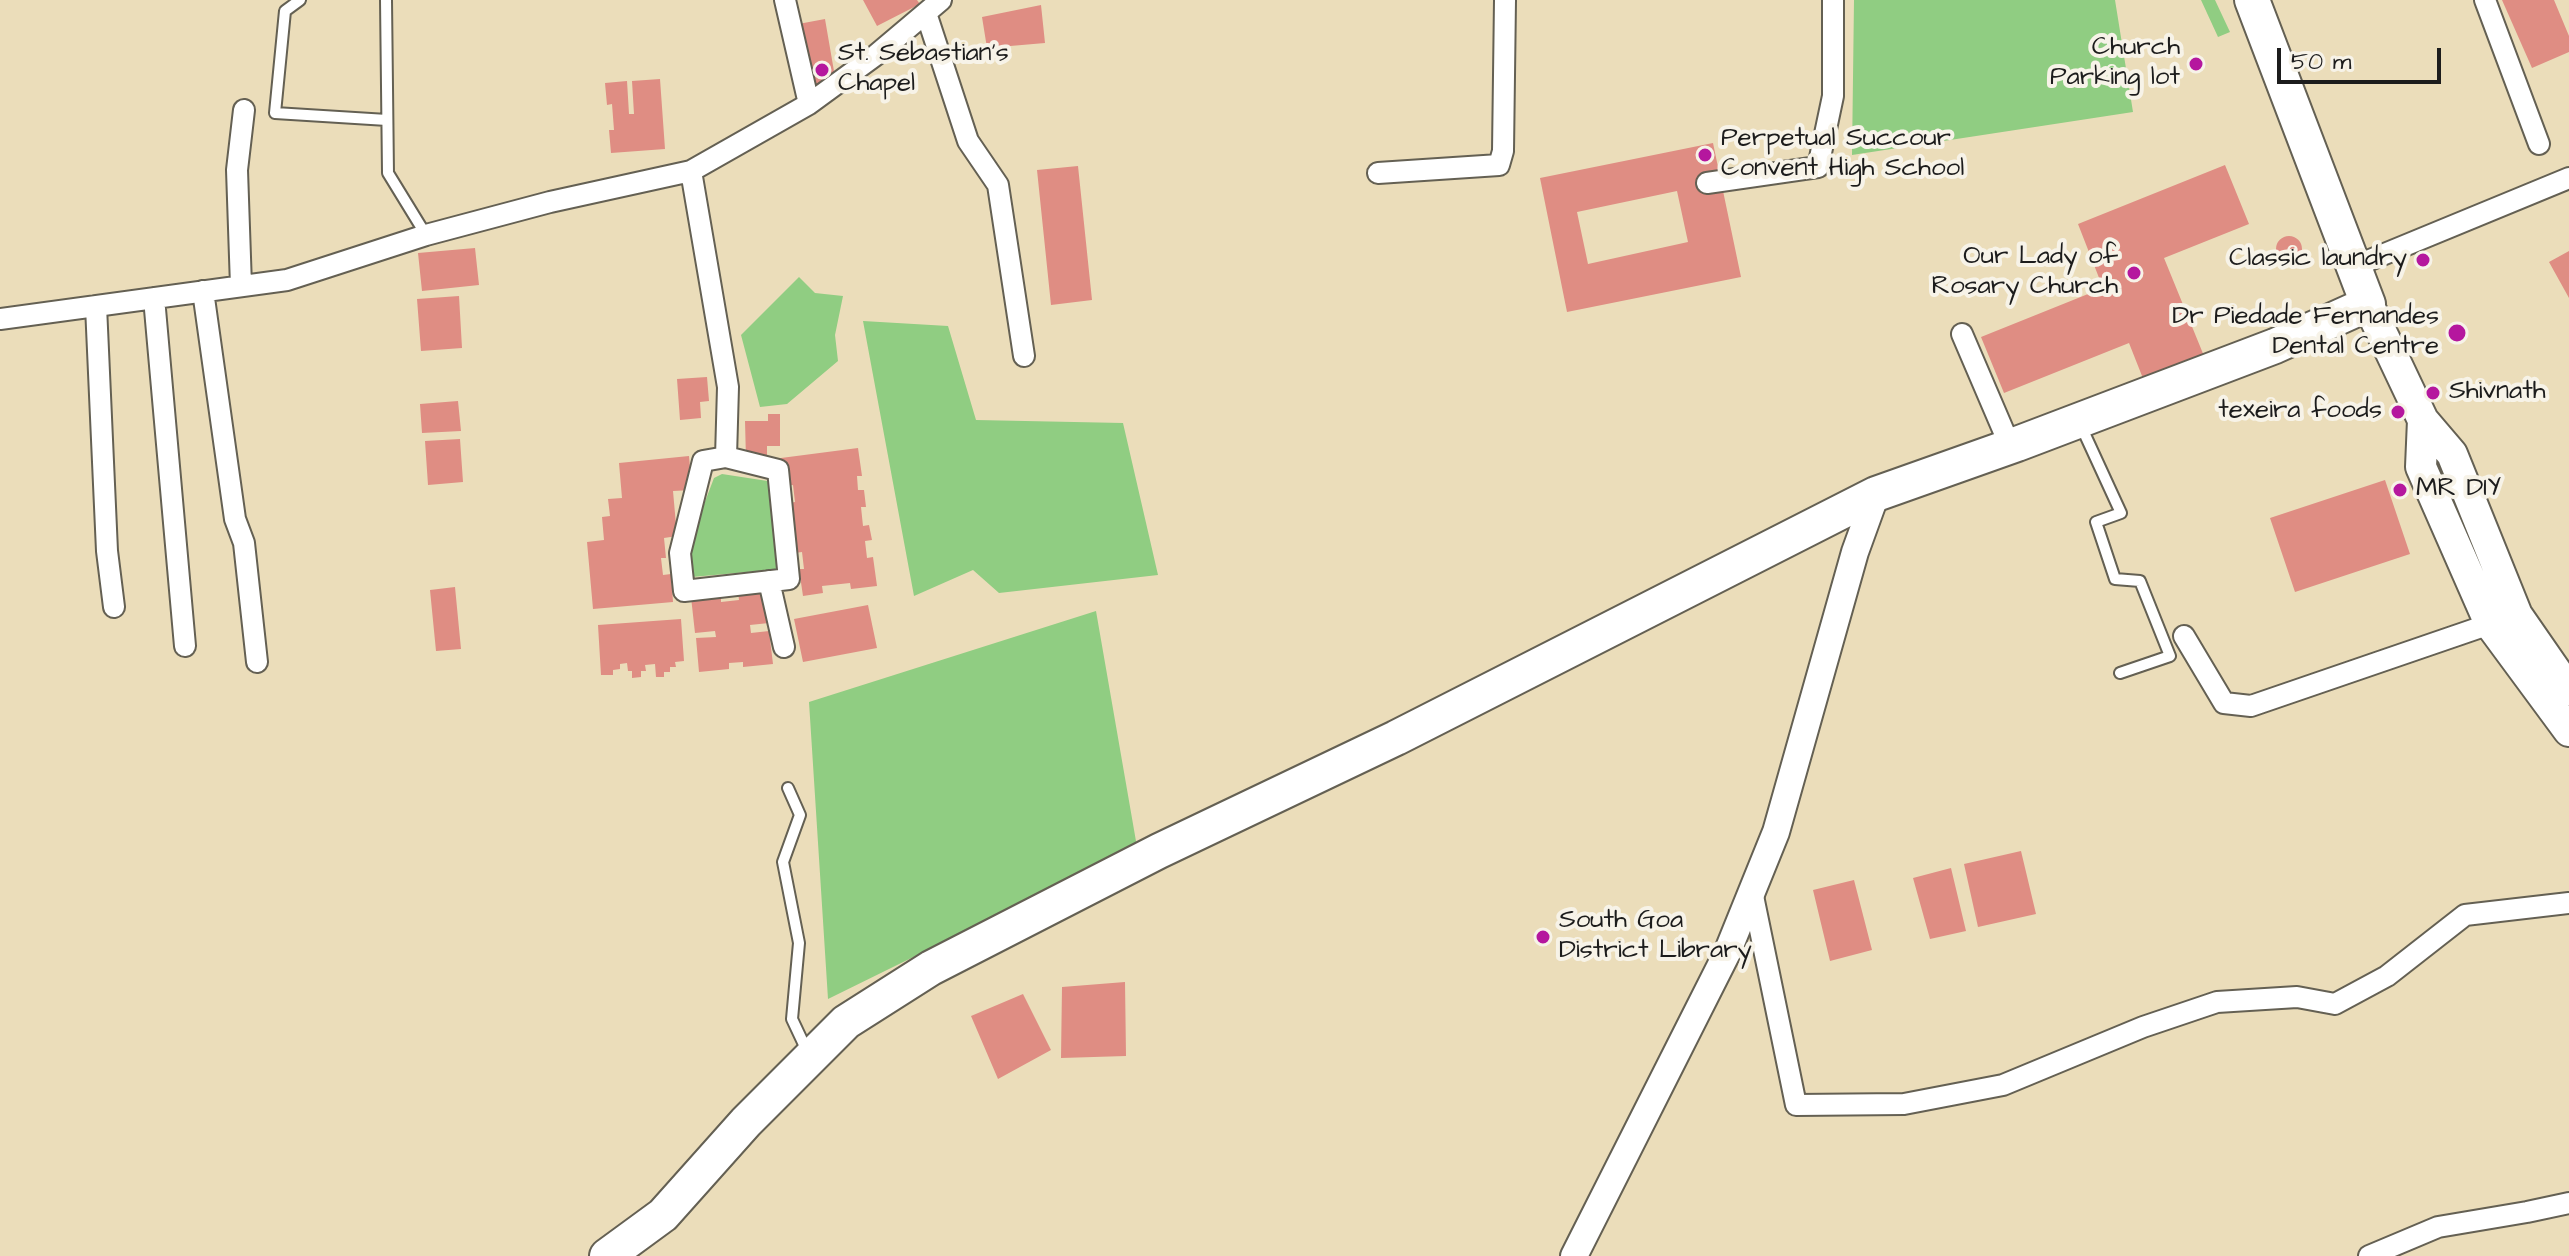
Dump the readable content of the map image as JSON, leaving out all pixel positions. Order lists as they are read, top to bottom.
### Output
{
  "places": [
    "Church Parking lot",
    "St. Sebastian's Chapel",
    "Perpetual Succour Convent High School",
    "Classic laundry",
    "Our Lady of Rosary Church",
    "Dr Piedade Fernandes Dental Centre",
    "Shivnath",
    "texeira foods",
    "MR DIY",
    "South Goa District Library"
  ],
  "scale_bar": "50 m"
}
